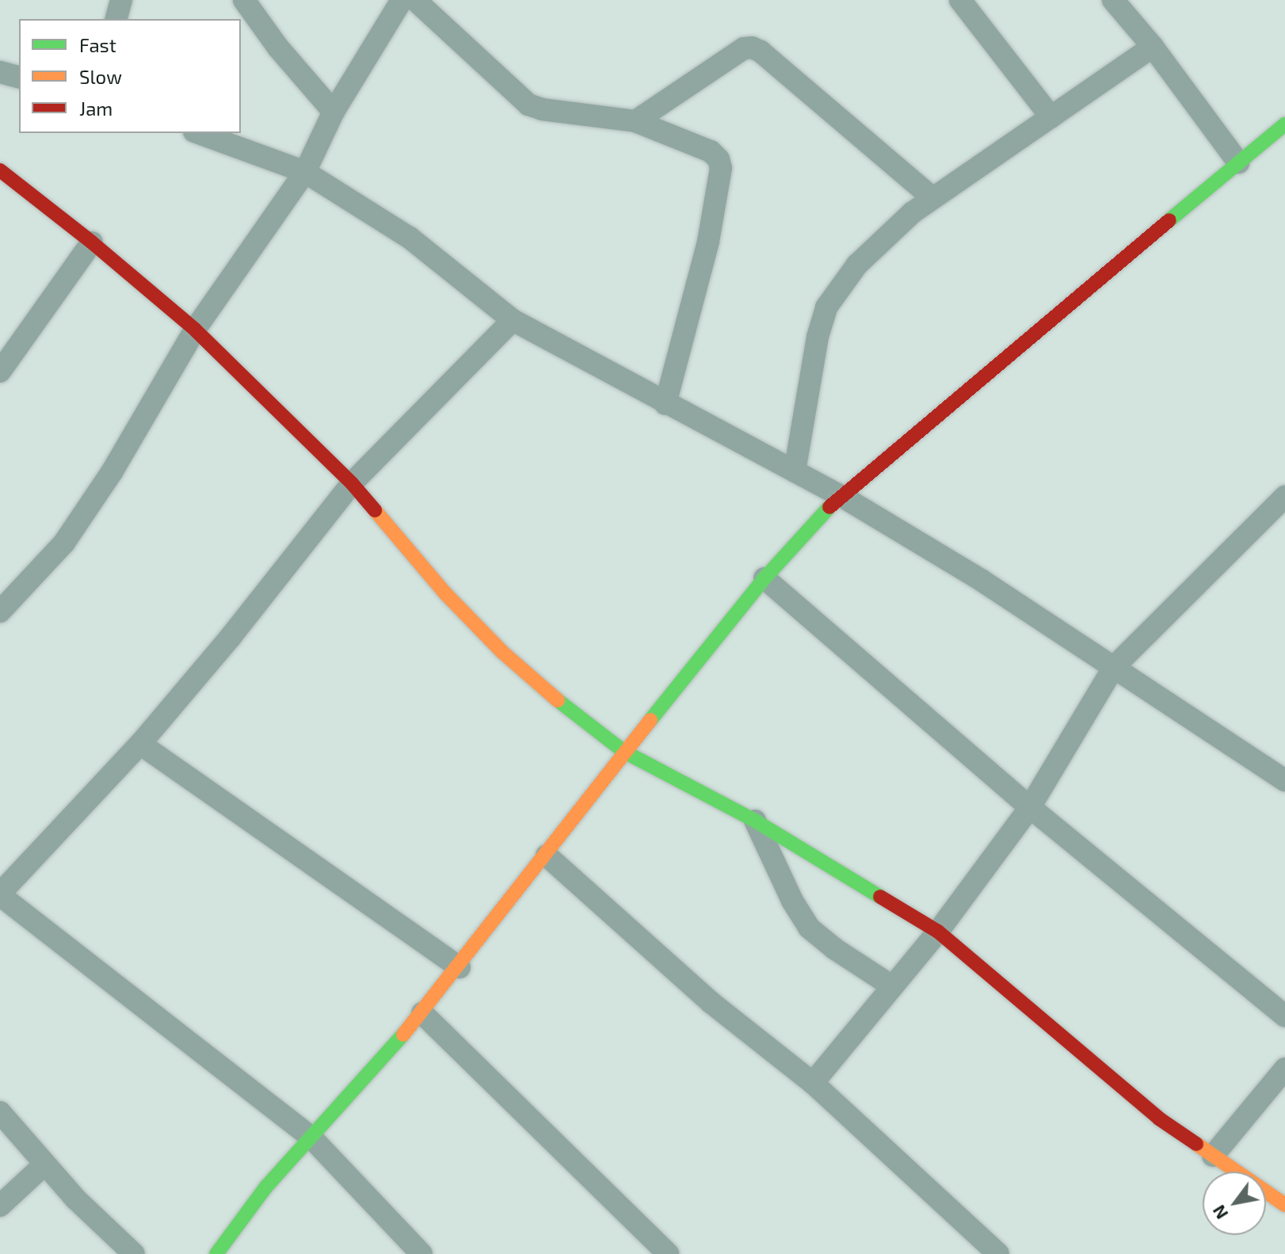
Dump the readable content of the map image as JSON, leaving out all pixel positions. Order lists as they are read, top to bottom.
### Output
{
  "legend": ["Fast", "Slow", "Jam"],
  "north": "bottom left"
}
